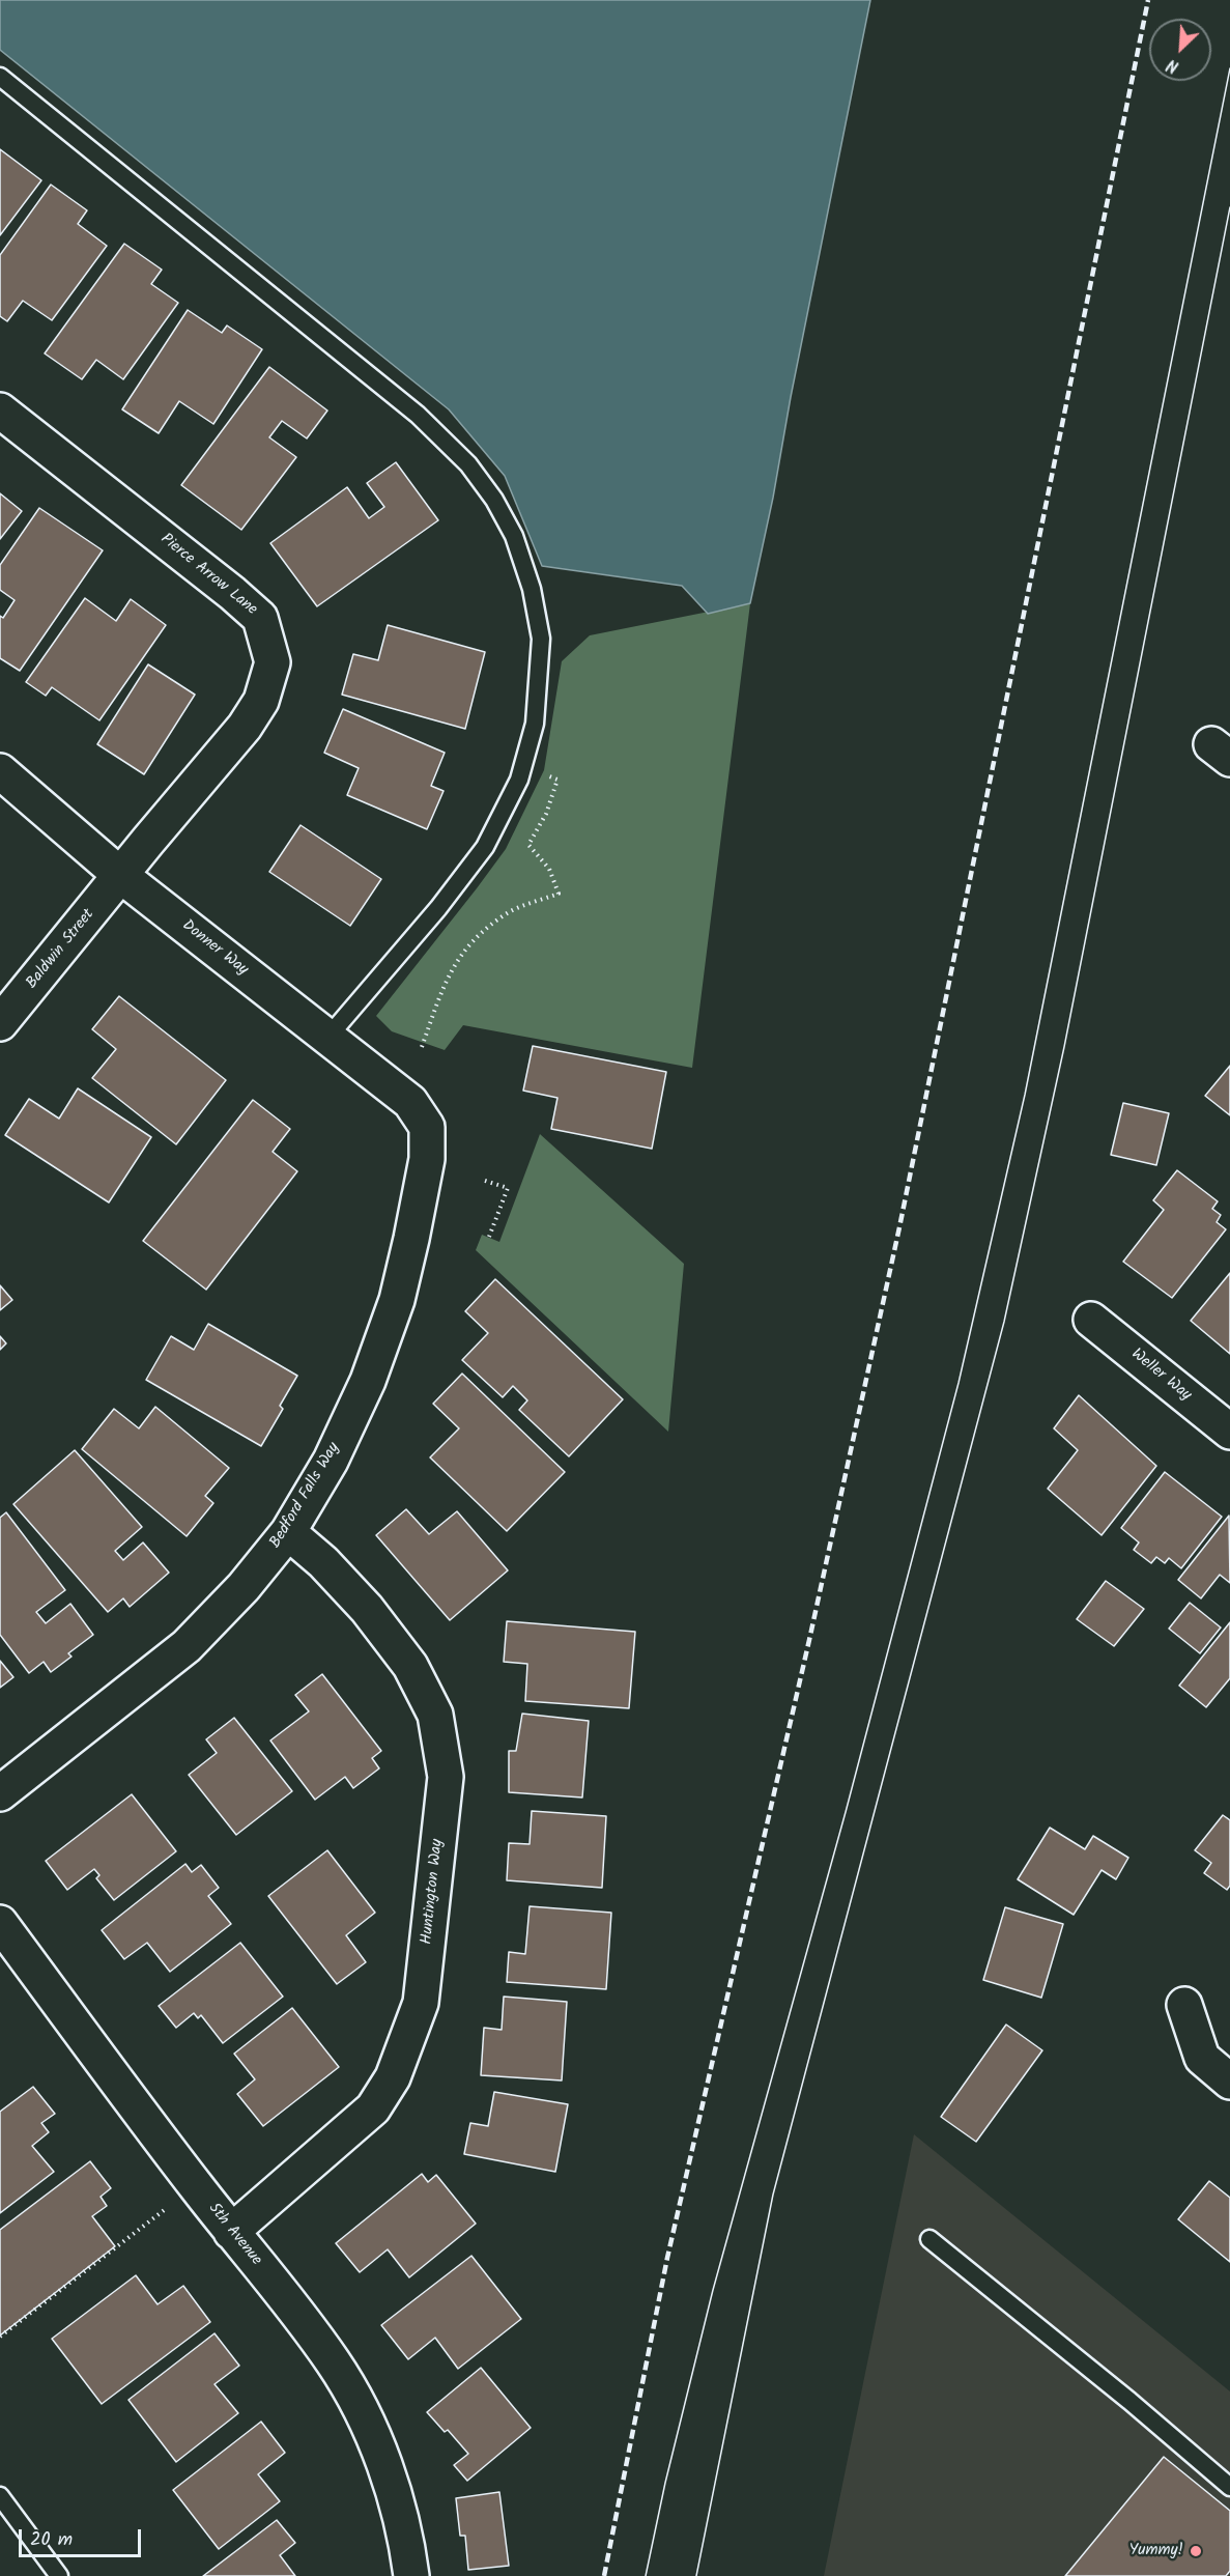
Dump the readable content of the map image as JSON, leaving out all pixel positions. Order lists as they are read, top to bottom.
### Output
{
  "streets": {
    "street": [
      "Pierce Arrow Lane",
      "Donner Way",
      "Baldwin Street",
      "Weller Way",
      "Bedford Falls Way",
      "Huntington Way",
      "5th Avenue"
    ]
  },
  "crossings": [
    ["Pierce Arrow Lane", "Donner Way"],
    ["Pierce Arrow Lane", "Baldwin Street"],
    ["Donner Way", "Baldwin Street"],
    ["Donner Way", "Bedford Falls Way"],
    ["Bedford Falls Way", "Huntington Way"],
    ["Huntington Way", "5th Avenue"]
  ],
  "places": ["Yummy!"],
  "scale_bar": "20 m",
  "north": "bottom left"
}
